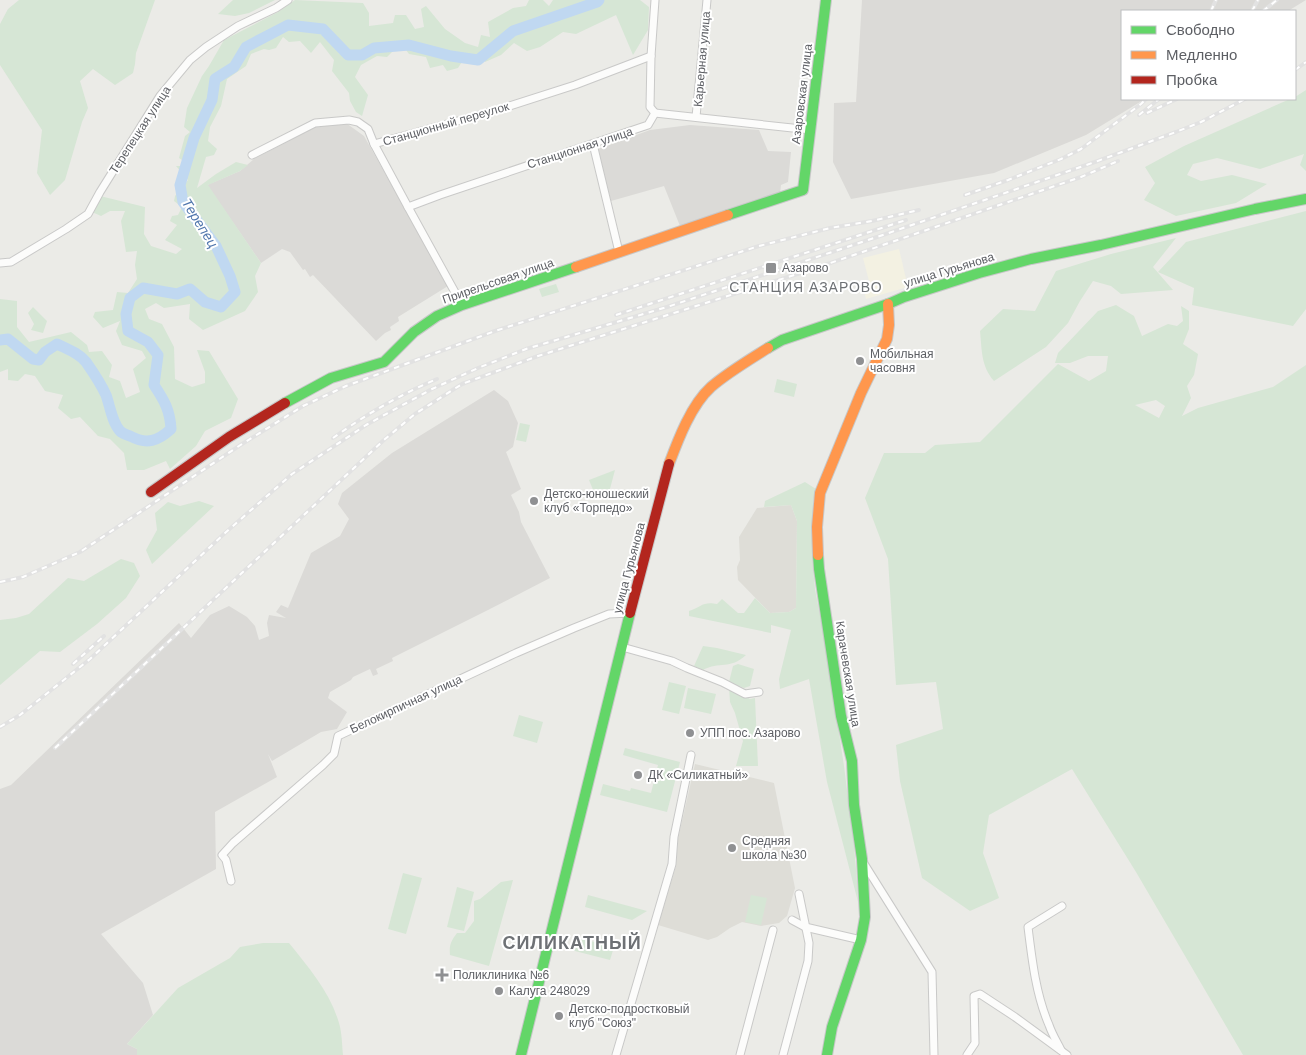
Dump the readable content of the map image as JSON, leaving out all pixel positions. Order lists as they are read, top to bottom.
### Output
{
  "streets": {
    "street": [
      "Карьерная улица",
      "Азаровская улица",
      "Станционный переулок",
      "Терепецкая улица",
      "Станционная улица",
      "улица Гурьянова",
      "Прирельсовая улица",
      "Карачевская улица",
      "Белокирпичная улица"
    ]
  },
  "crossings": [
    ["Азаровская улица", "Прирельсовая улица"],
    ["улица Гурьянова", "Карачевская улица"],
    ["улица Гурьянова", "Белокирпичная улица"]
  ],
  "districts": ["СТАНЦИЯ АЗАРОВО", "СИЛИКАТНЫЙ"],
  "water": ["Терепец"],
  "places": {
    "transit": ["Азарово"],
    "other": [
      "Мобильная часовня",
      "Детско-юношеский клуб «Торпедо»",
      "УПП пос. Азарово",
      "ДК «Силикатный»",
      "Средняя школа №30",
      "Калуга 248029",
      "Детско-подростковый клуб \"Союз\""
    ],
    "health": ["Поликлиника №6"]
  },
  "legend": ["Свободно", "Медленно", "Пробка"]
}
